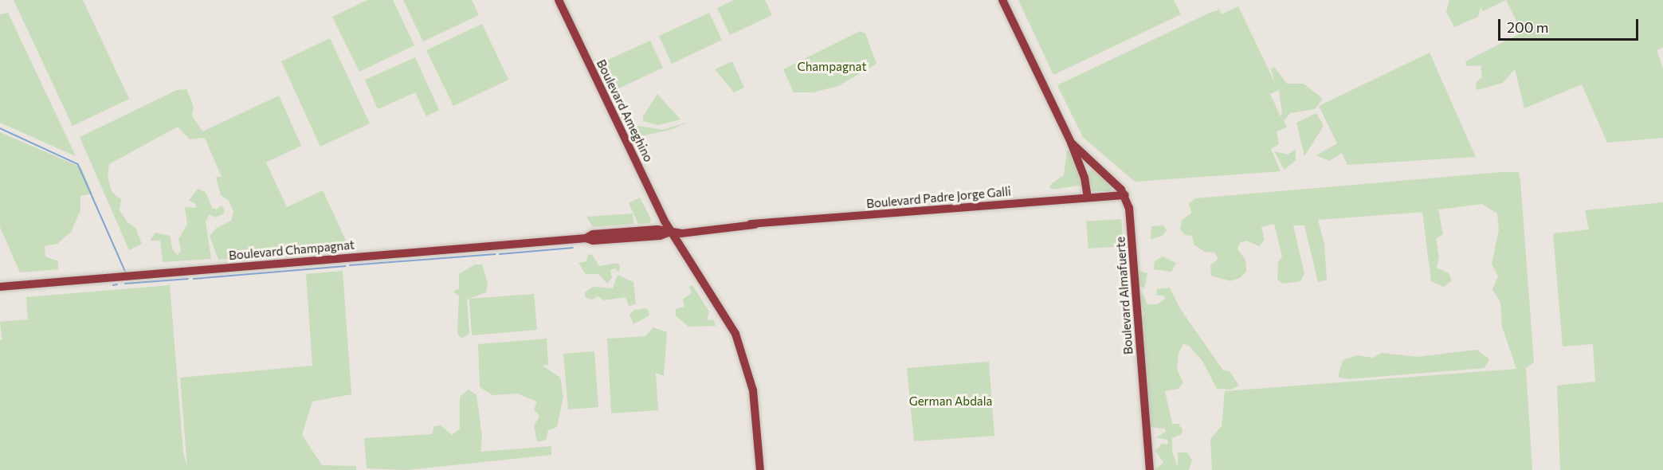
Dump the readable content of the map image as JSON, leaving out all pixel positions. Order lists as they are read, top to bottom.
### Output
{
  "streets": {
    "main road": [
      "Boulevard Ameghino",
      "Boulevard Padre Jorge Galli",
      "Boulevard Champagnat",
      "Boulevard Almafuerte"
    ]
  },
  "crossings": [
    ["Boulevard Ameghino", "Boulevard Padre Jorge Galli"],
    ["Boulevard Ameghino", "Boulevard Champagnat"],
    ["Boulevard Padre Jorge Galli", "Boulevard Champagnat"],
    ["Boulevard Padre Jorge Galli", "Boulevard Almafuerte"]
  ],
  "parks": ["Champagnat", "German Abdala"],
  "scale_bar": "200 m"
}
